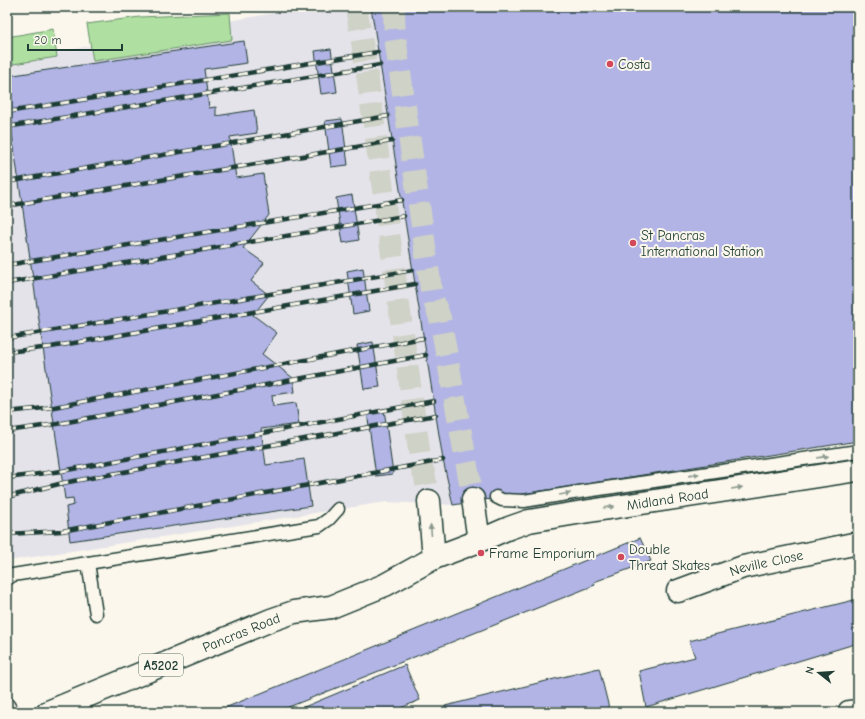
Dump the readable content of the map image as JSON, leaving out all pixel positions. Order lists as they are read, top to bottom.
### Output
{
  "streets": {
    "street": [
      "Midland Road",
      "Neville Close",
      "Pancras Road",
      "A5202"
    ]
  },
  "crossings": [
    ["Midland Road", "Pancras Road"]
  ],
  "one_way": ["Midland Road"],
  "places": [
    "Costa",
    "St Pancras International Station",
    "Frame Emporium",
    "Double Threat Skates"
  ],
  "scale_bar": "20 m",
  "north": "left"
}
